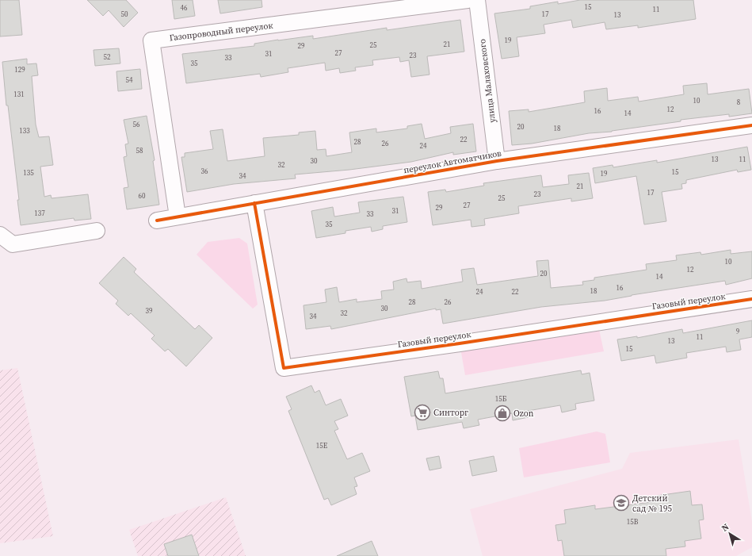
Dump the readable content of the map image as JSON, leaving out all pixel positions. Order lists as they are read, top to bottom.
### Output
{
  "streets": {
    "street": [
      "Газопроводный переулок",
      "улица Малаховского",
      "переулок Автоматчиков",
      "Газовый переулок"
    ]
  },
  "crossings": [
    ["Газопроводный переулок", "переулок Автоматчиков"],
    ["улица Малаховского", "переулок Автоматчиков"],
    ["переулок Автоматчиков", "Газовый переулок"]
  ],
  "places": {
    "supermarket": ["Синторг"],
    "shop": ["Ozon"],
    "school or university": ["Детский сад № 195"]
  },
  "house_numbers": [
    "15",
    "46",
    "11",
    "50",
    "17",
    "13",
    "19",
    "21",
    "25",
    "29",
    "27",
    "31",
    "23",
    "52",
    "33",
    "35",
    "129",
    "54",
    "131",
    "10",
    "8",
    "12",
    "16",
    "14",
    "56",
    "20",
    "18",
    "133",
    "22",
    "28",
    "26",
    "24",
    "58",
    "13",
    "11",
    "30",
    "32",
    "36",
    "15",
    "135",
    "19",
    "34",
    "21",
    "17",
    "23",
    "60",
    "25",
    "27",
    "29",
    "31",
    "137",
    "33",
    "35",
    "10",
    "12",
    "20",
    "14",
    "16",
    "18",
    "24",
    "22",
    "28",
    "26",
    "30",
    "39",
    "32",
    "34",
    "9",
    "11",
    "13",
    "15",
    "15Б",
    "15Е",
    "15В"
  ],
  "north": "top left"
}
